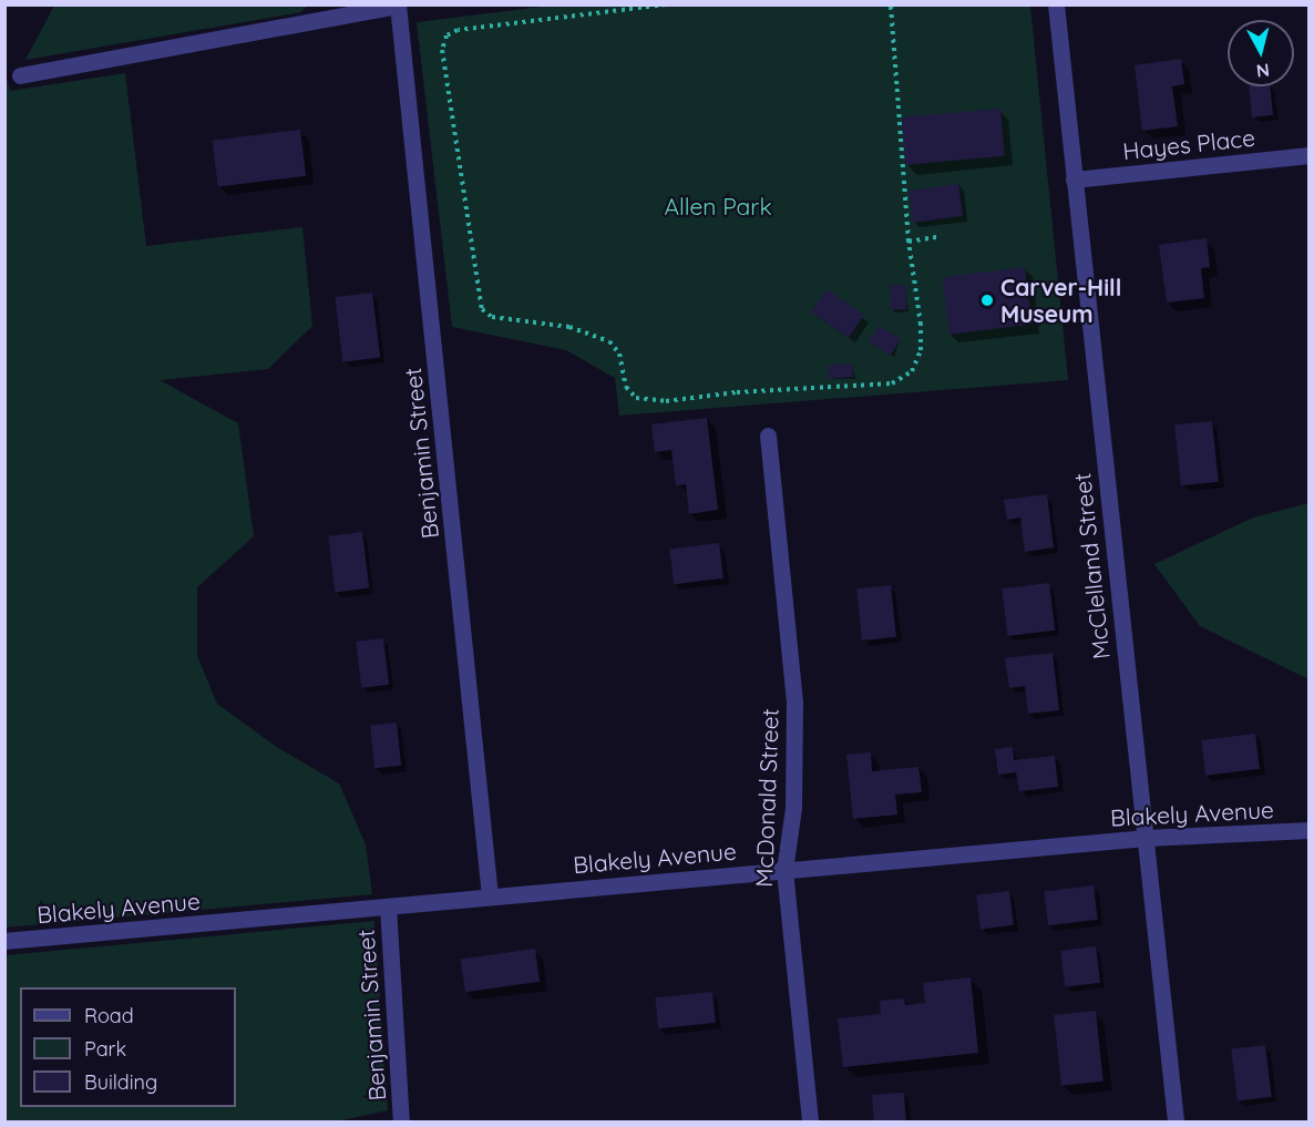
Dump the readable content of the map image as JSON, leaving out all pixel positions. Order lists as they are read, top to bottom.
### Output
{
  "streets": {
    "street": [
      "Hayes Place",
      "Benjamin Street",
      "McClelland Street",
      "McDonald Street",
      "Blakely Avenue"
    ]
  },
  "crossings": [
    ["Hayes Place", "McClelland Street"],
    ["Benjamin Street", "Blakely Avenue"],
    ["McClelland Street", "Blakely Avenue"],
    ["McDonald Street", "Blakely Avenue"]
  ],
  "parks": ["Allen Park"],
  "places": ["Carver-Hill Museum"],
  "legend": ["Road", "Park", "Building"],
  "north": "bottom"
}
